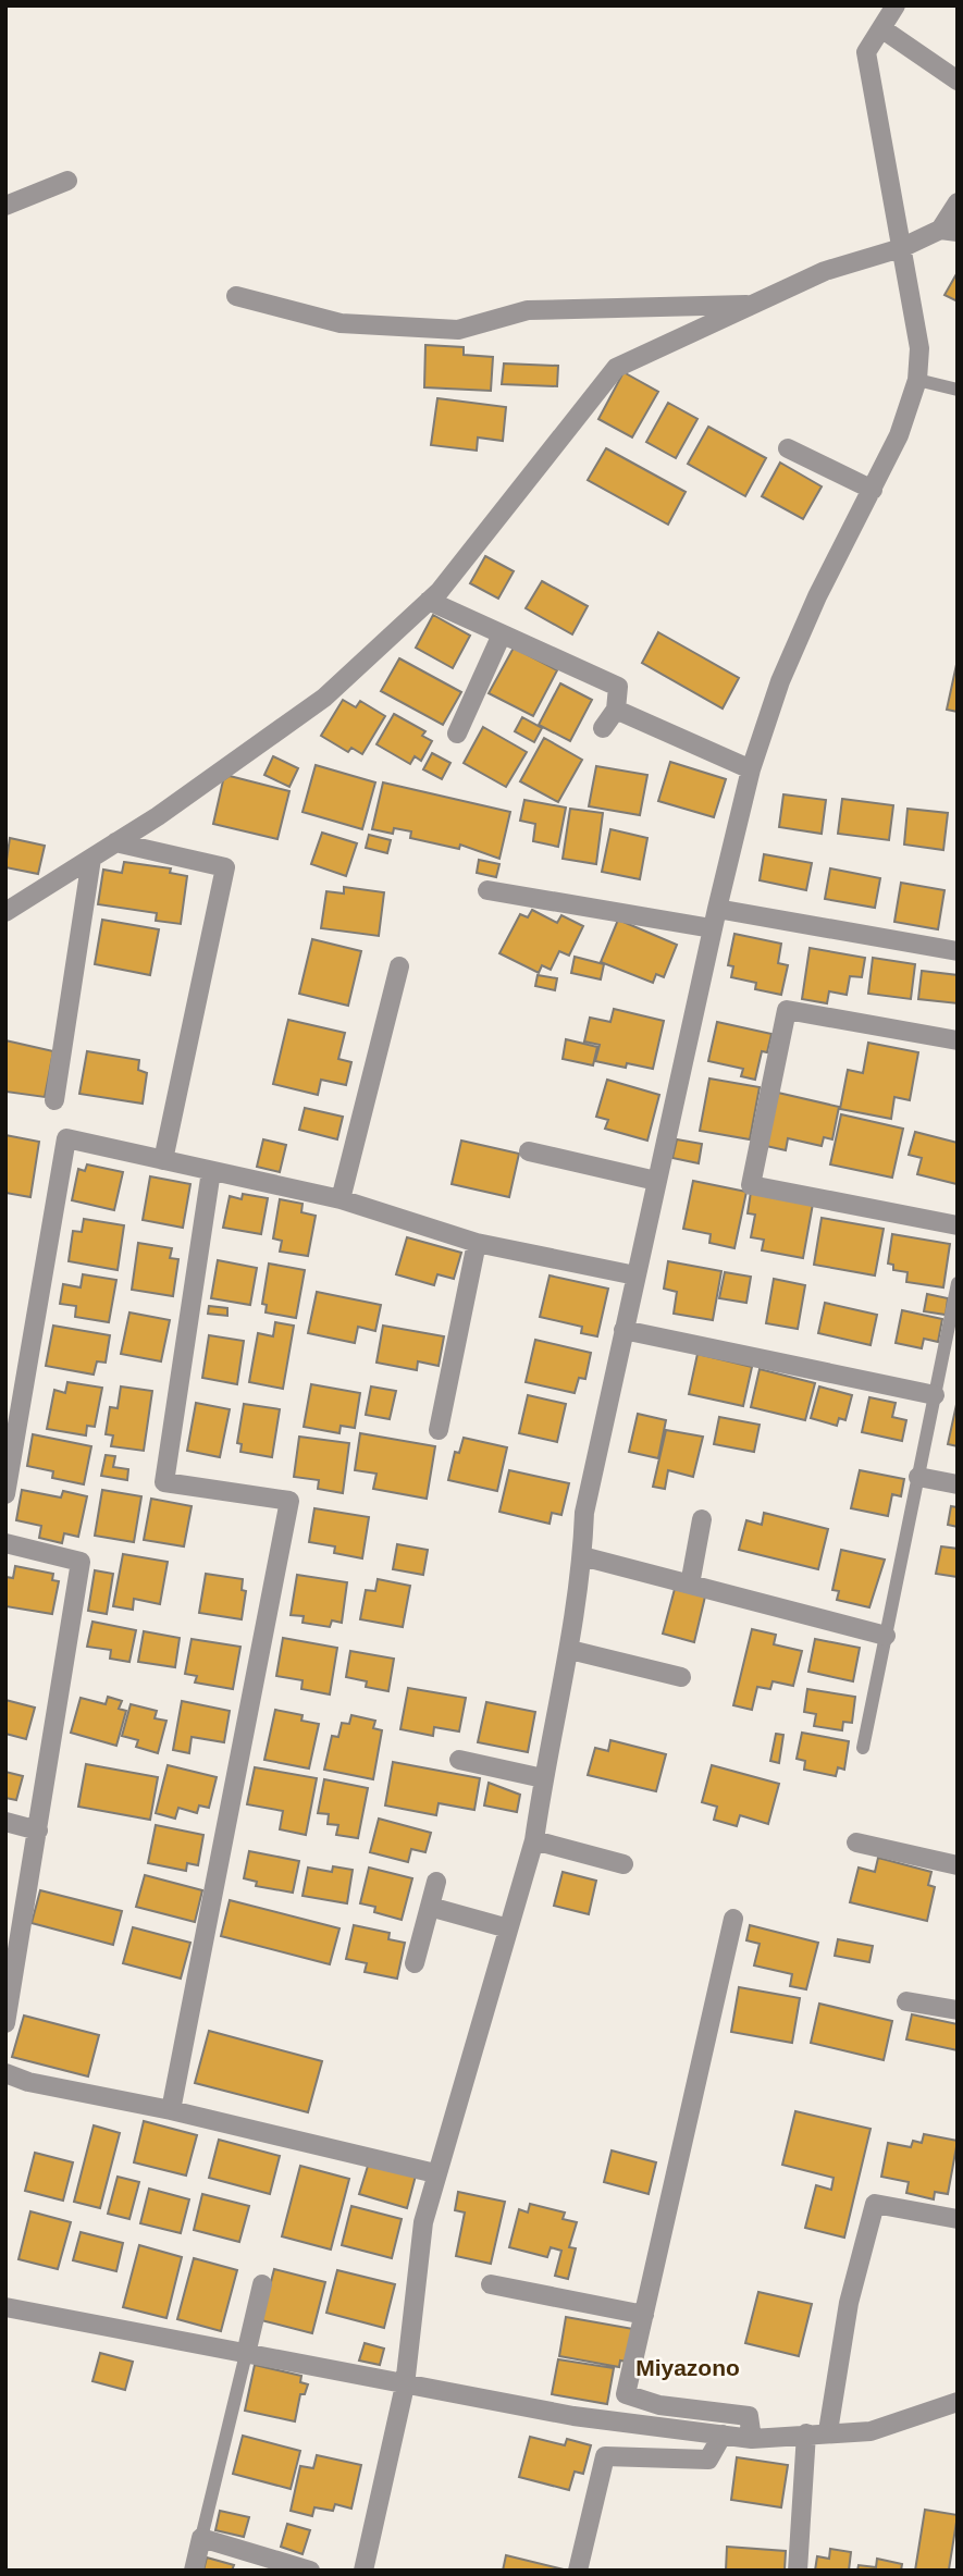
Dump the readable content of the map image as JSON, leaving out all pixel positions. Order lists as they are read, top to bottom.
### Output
{
  "districts": ["Miyazono"]
}
